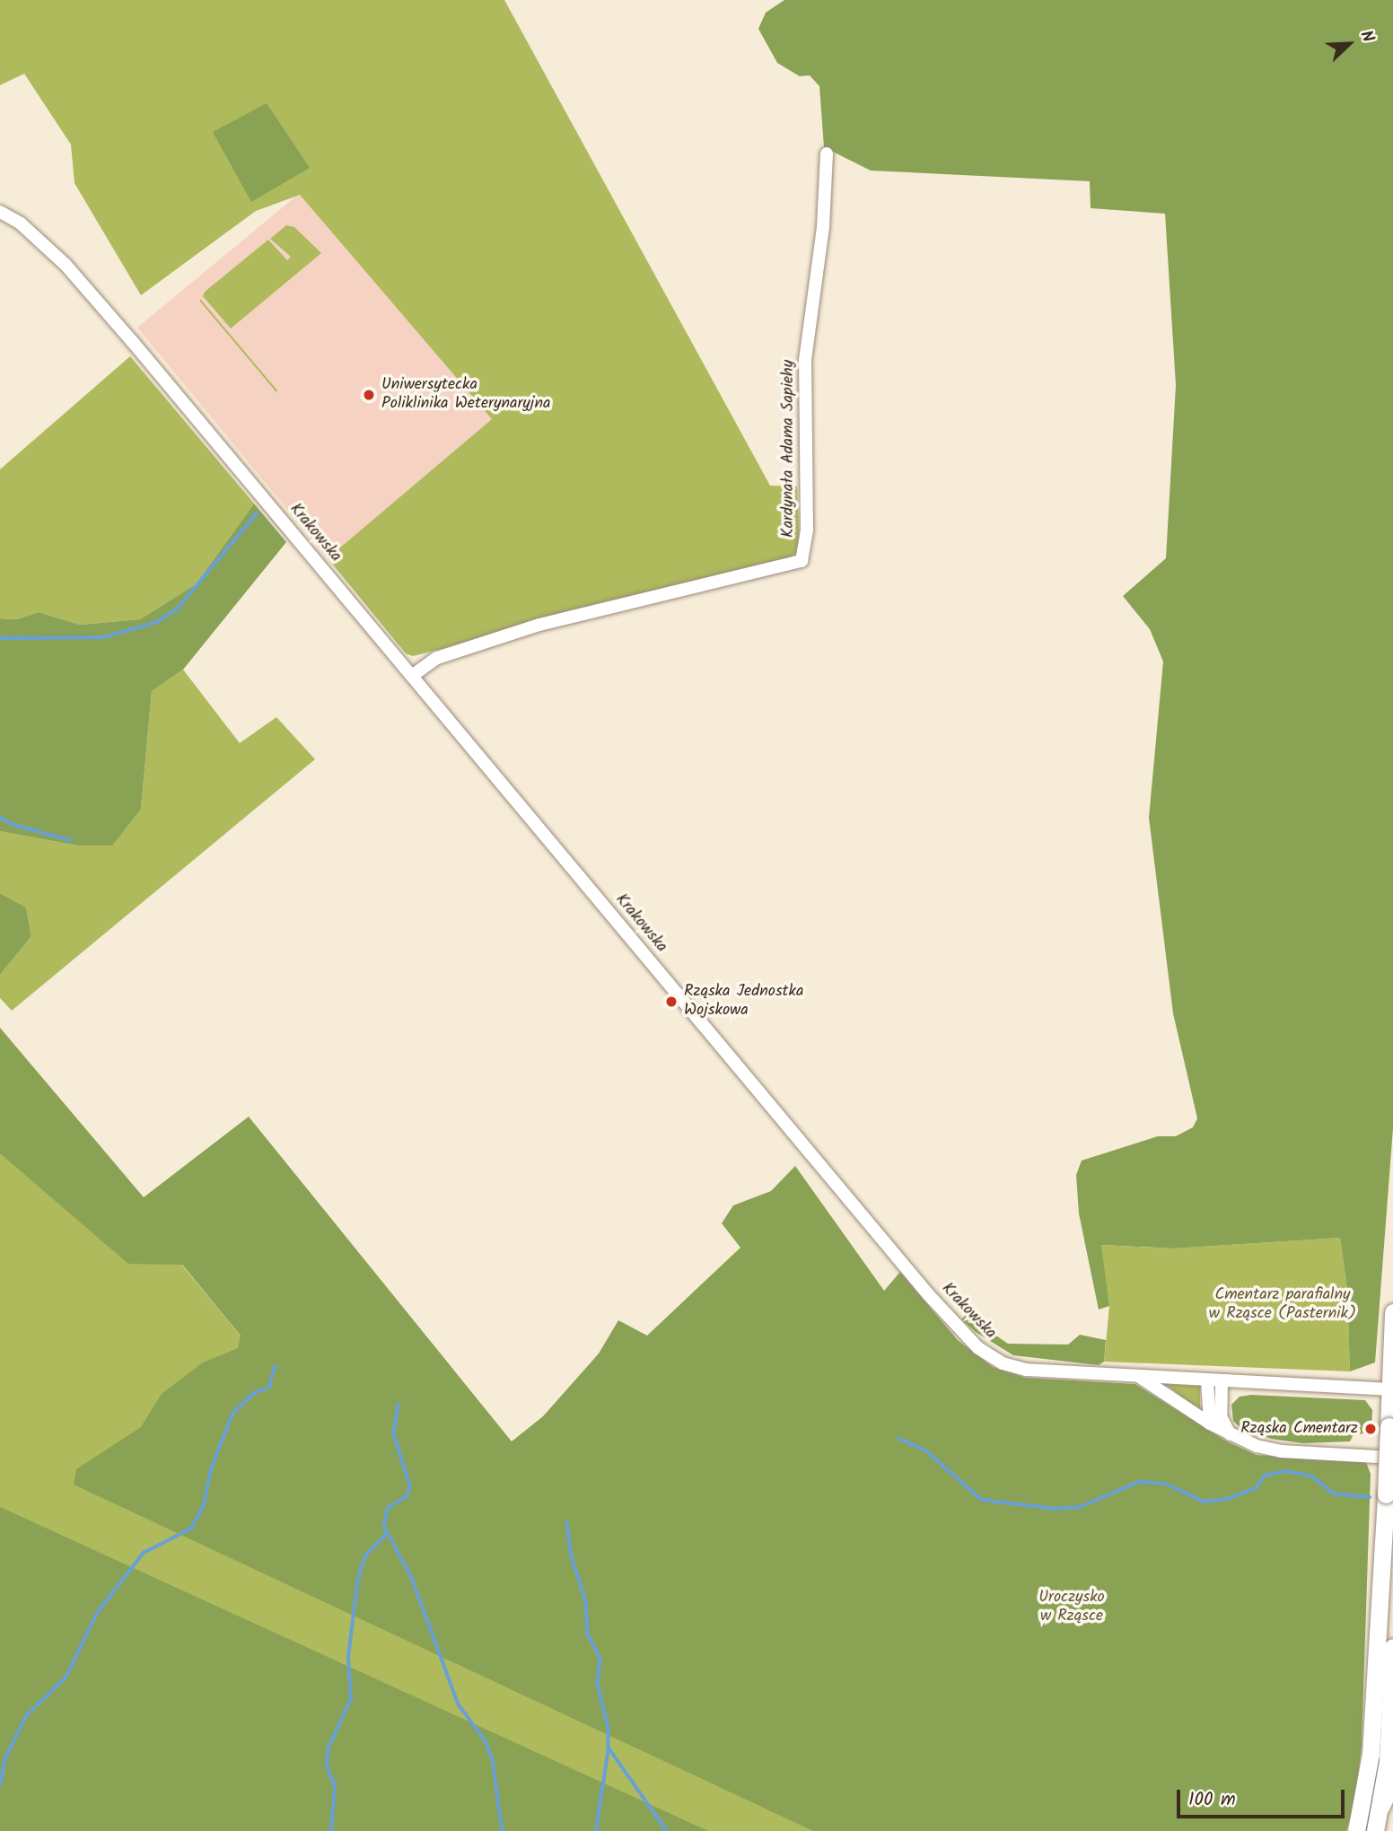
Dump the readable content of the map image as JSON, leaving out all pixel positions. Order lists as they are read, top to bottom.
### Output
{
  "streets": {
    "street": ["Kardynała Adama Sapiehy", "Krakowska"]
  },
  "crossings": [
    ["Kardynała Adama Sapiehy", "Krakowska"]
  ],
  "parks": ["Cmentarz parafialny w Rząsce (Pasternik)", "Uroczysko w Rząsce"],
  "places": ["Uniwersytecka Poliklinika Weterynaryjna", "Rząska Jednostka Wojskowa", "Rząska Cmentarz"],
  "scale_bar": "100 m",
  "north": "top right"
}
